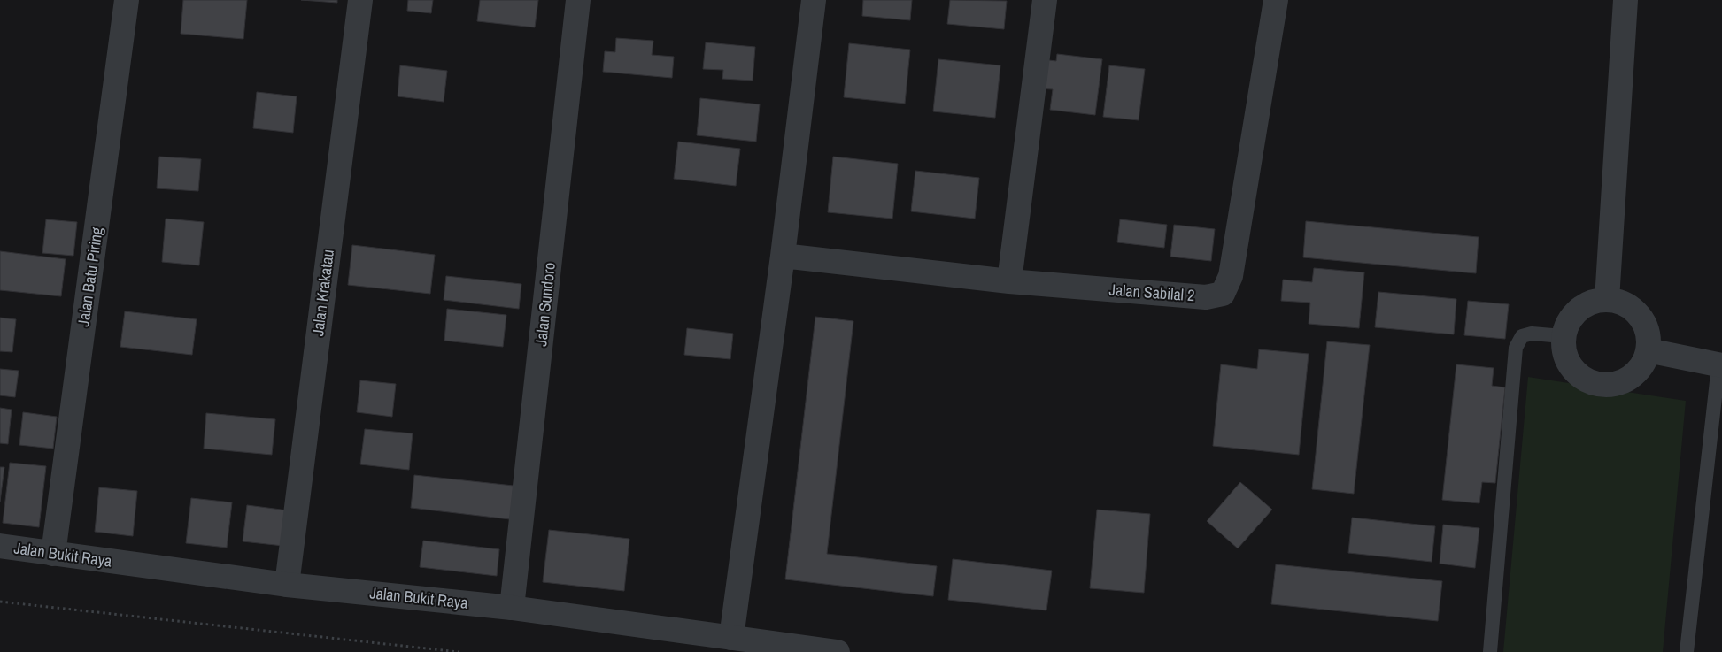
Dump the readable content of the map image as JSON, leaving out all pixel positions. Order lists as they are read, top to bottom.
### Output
{
  "streets": {
    "street": [
      "Jalan Batu Piring",
      "Jalan Krakatau",
      "Jalan Sabilal 2",
      "Jalan Sundoro",
      "Jalan Bukit Raya"
    ]
  },
  "crossings": [
    ["Jalan Batu Piring", "Jalan Bukit Raya"],
    ["Jalan Krakatau", "Jalan Bukit Raya"],
    ["Jalan Sundoro", "Jalan Bukit Raya"]
  ]
}
